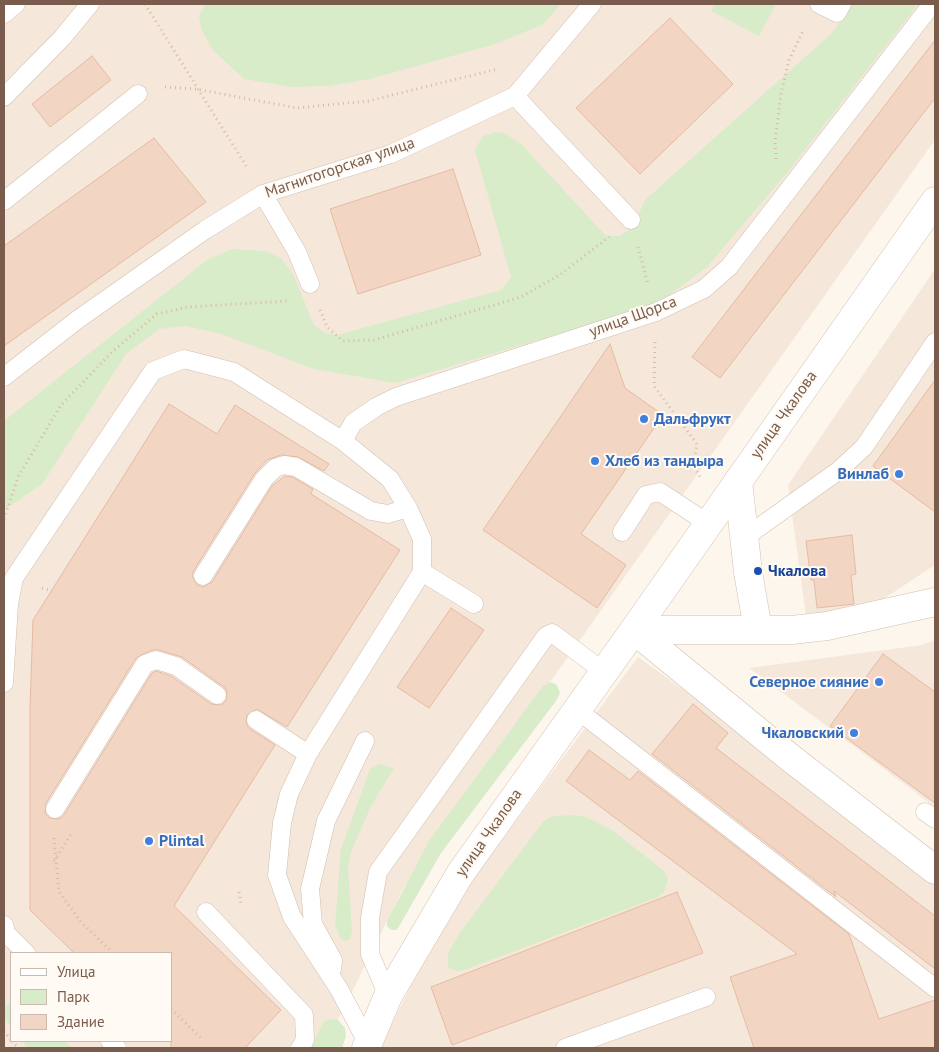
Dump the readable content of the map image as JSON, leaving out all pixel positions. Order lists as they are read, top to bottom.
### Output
{
  "streets": {
    "main road": ["улица Чкалова"],
    "lane": ["Магнитогорская улица", "улица Щорса"]
  },
  "places": [
    "Дальфрукт",
    "Хлеб из тандыра",
    "Винлаб",
    "Чкалова",
    "Северное сияние",
    "Чкаловский",
    "Plintal"
  ],
  "legend": ["Улица", "Парк", "Здание"]
}
